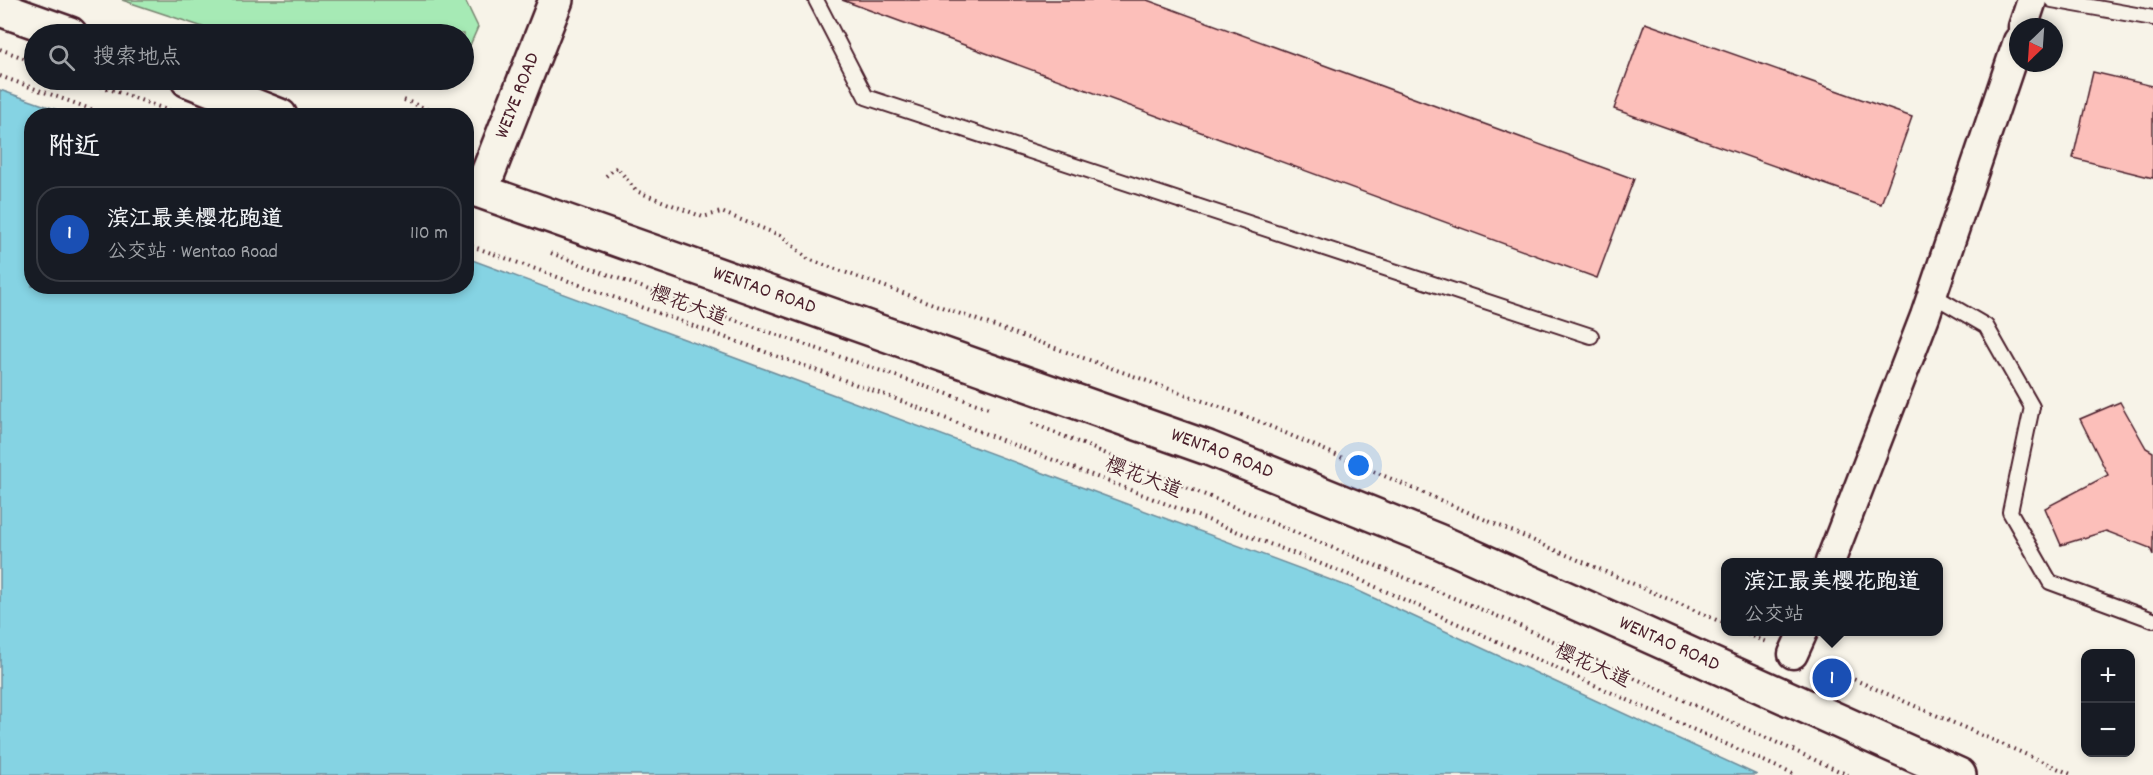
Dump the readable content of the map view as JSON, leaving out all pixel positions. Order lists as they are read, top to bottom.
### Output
{
  "streets": {
    "main road": ["WEIYE ROAD", "WENTAO ROAD"],
    "path": ["樱花大道"]
  },
  "crossings": [
    ["WEIYE ROAD", "WENTAO ROAD"]
  ],
  "north": "bottom left",
  "page": {
    "search": "搜索地点",
    "heading": "附近",
    "list": [
      {
        "mark": "1",
        "name": "滨江最美樱花跑道",
        "note": "公交站 · Wentao Road",
        "value": "110 m"
      }
    ],
    "popup": ["滨江最美樱花跑道", "公交站"],
    "map_buttons": ["+", "−"],
    "pins": "1"
  }
}
